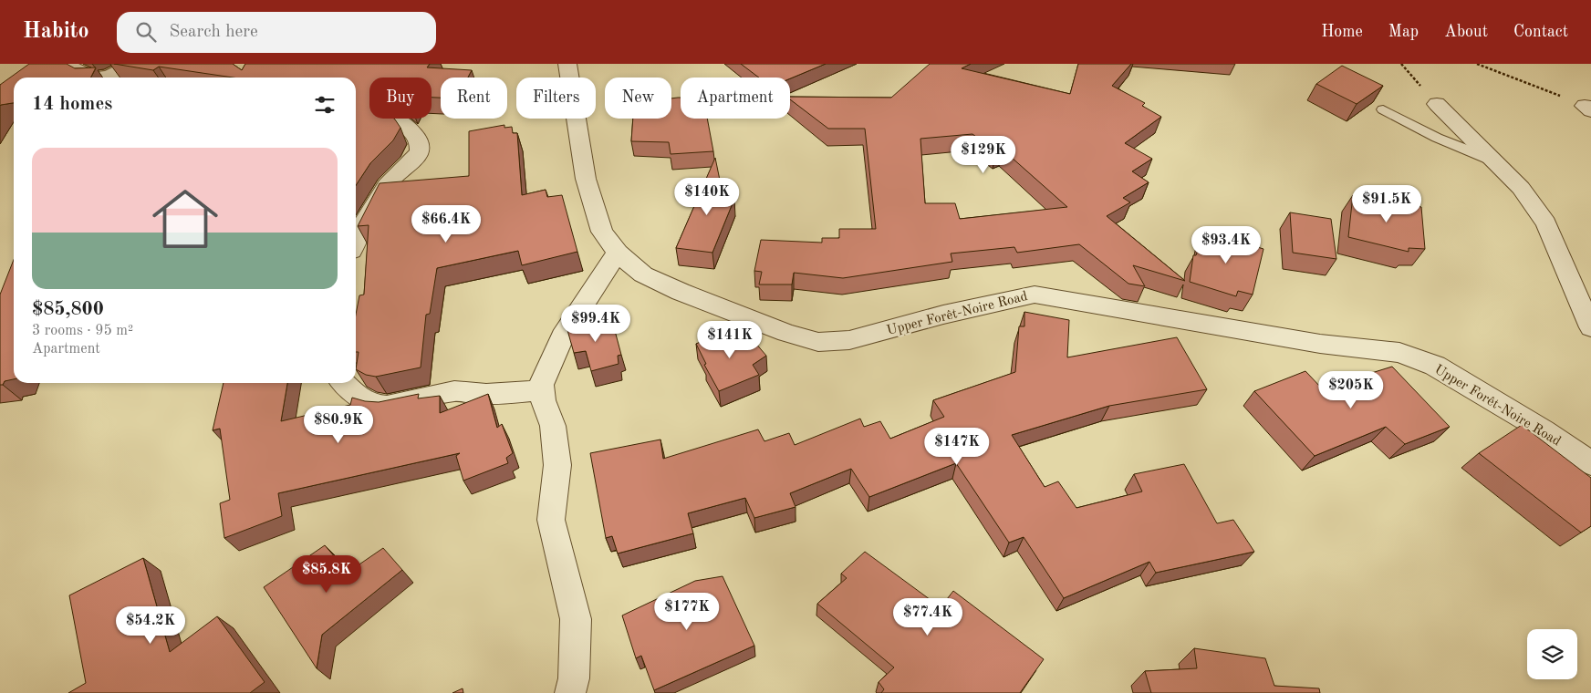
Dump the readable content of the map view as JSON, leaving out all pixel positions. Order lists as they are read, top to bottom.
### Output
{
  "streets": {
    "street": ["Upper Forêt-Noire Road"]
  },
  "page": {
    "header": "Habito",
    "search": "Search here",
    "nav": [
      "Home",
      "Map",
      "About",
      "Contact"
    ],
    "chip": [
      "Buy",
      "Rent",
      "Filters",
      "New",
      "Apartment"
    ],
    "heading": "14 homes",
    "list": [
      {
        "name": "$85,800",
        "note": "3 rooms · 95 m² · Apartment"
      }
    ],
    "price": [
      "$129K",
      "$140K",
      "$91.5K",
      "$66.4K",
      "$93.4K",
      "$99.4K",
      "$141K",
      "$205K",
      "$80.9K",
      "$147K",
      "$85.8K",
      "$177K",
      "$77.4K",
      "$54.2K"
    ]
  }
}
